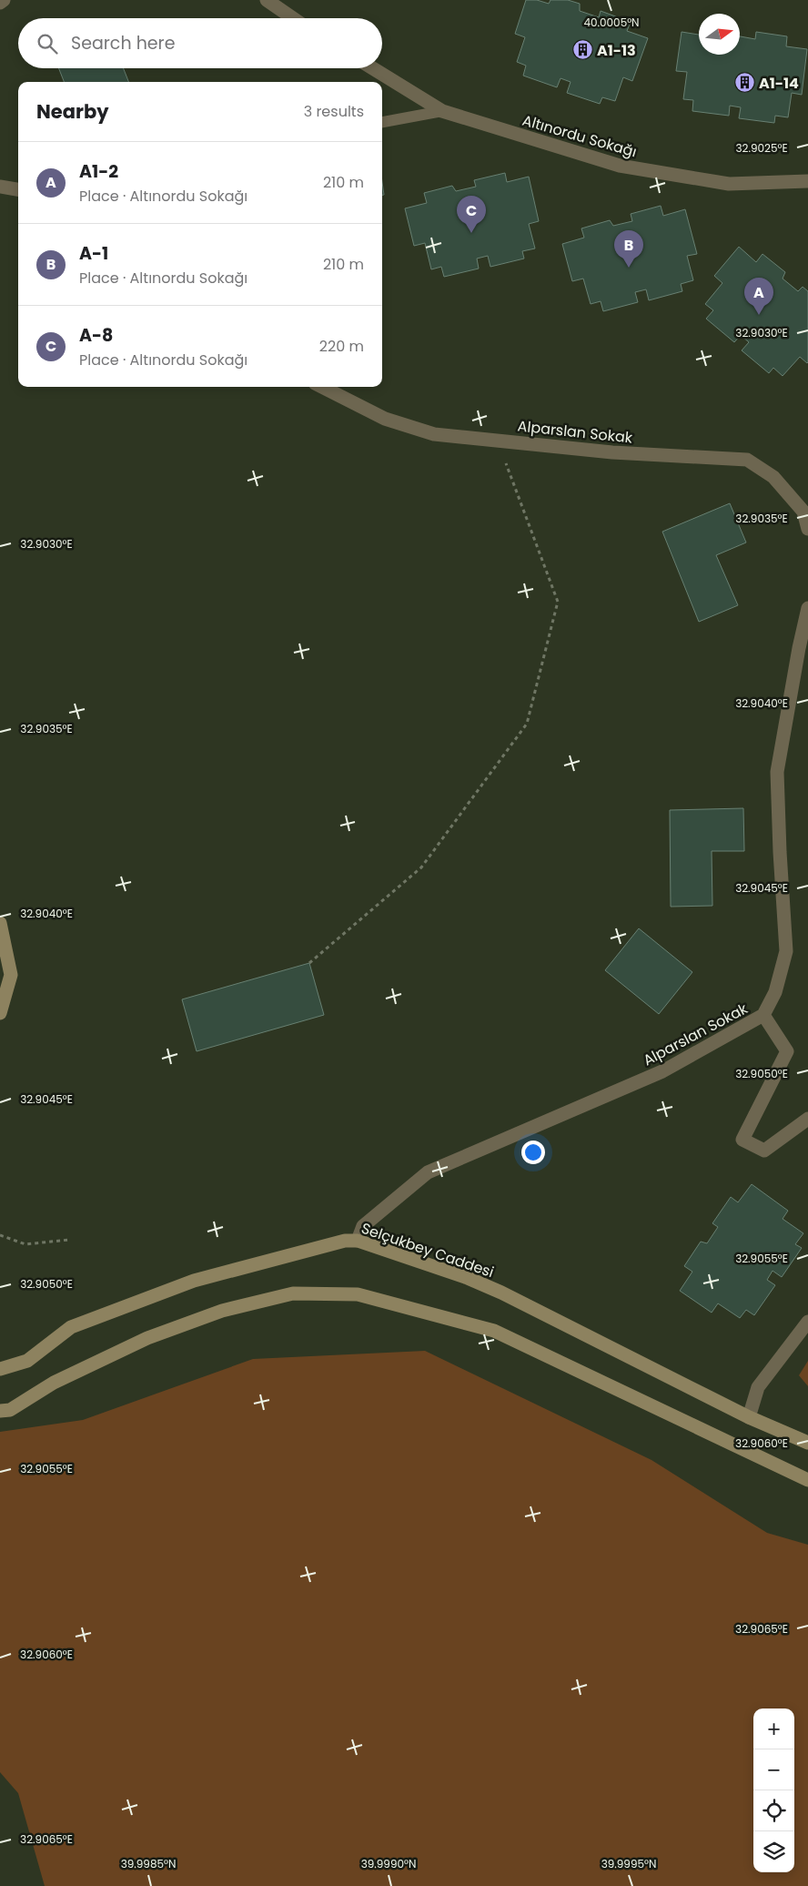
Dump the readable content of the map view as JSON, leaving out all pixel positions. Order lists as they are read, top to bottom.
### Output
{
  "streets": {
    "street": ["Altınordu Sokağı", "Alparslan Sokak", "Selçukbey Caddesi"]
  },
  "crossings": [
    ["Alparslan Sokak", "Selçukbey Caddesi"]
  ],
  "places": {
    "building": ["A1-13", "A1-14"]
  },
  "north": "right",
  "page": {
    "search": "Search here",
    "heading": ["Nearby", "3 results"],
    "list": [
      {
        "mark": "A",
        "name": "A1-2",
        "note": "Place · Altınordu Sokağı",
        "value": "210 m"
      },
      {
        "mark": "B",
        "name": "A-1",
        "note": "Place · Altınordu Sokağı",
        "value": "210 m"
      },
      {
        "mark": "C",
        "name": "A-8",
        "note": "Place · Altınordu Sokağı",
        "value": "220 m"
      }
    ],
    "pins": ["C", "B", "A"],
    "map_buttons": ["+", "−"]
  },
  "coordinates": [
    "40.0005°N",
    "32.9025°E",
    "32.9030°E",
    "32.9035°E",
    "32.9040°E",
    "32.9045°E",
    "32.9050°E",
    "32.9055°E",
    "32.9060°E",
    "32.9065°E",
    "39.9985°N",
    "39.9990°N",
    "39.9995°N"
  ]
}
